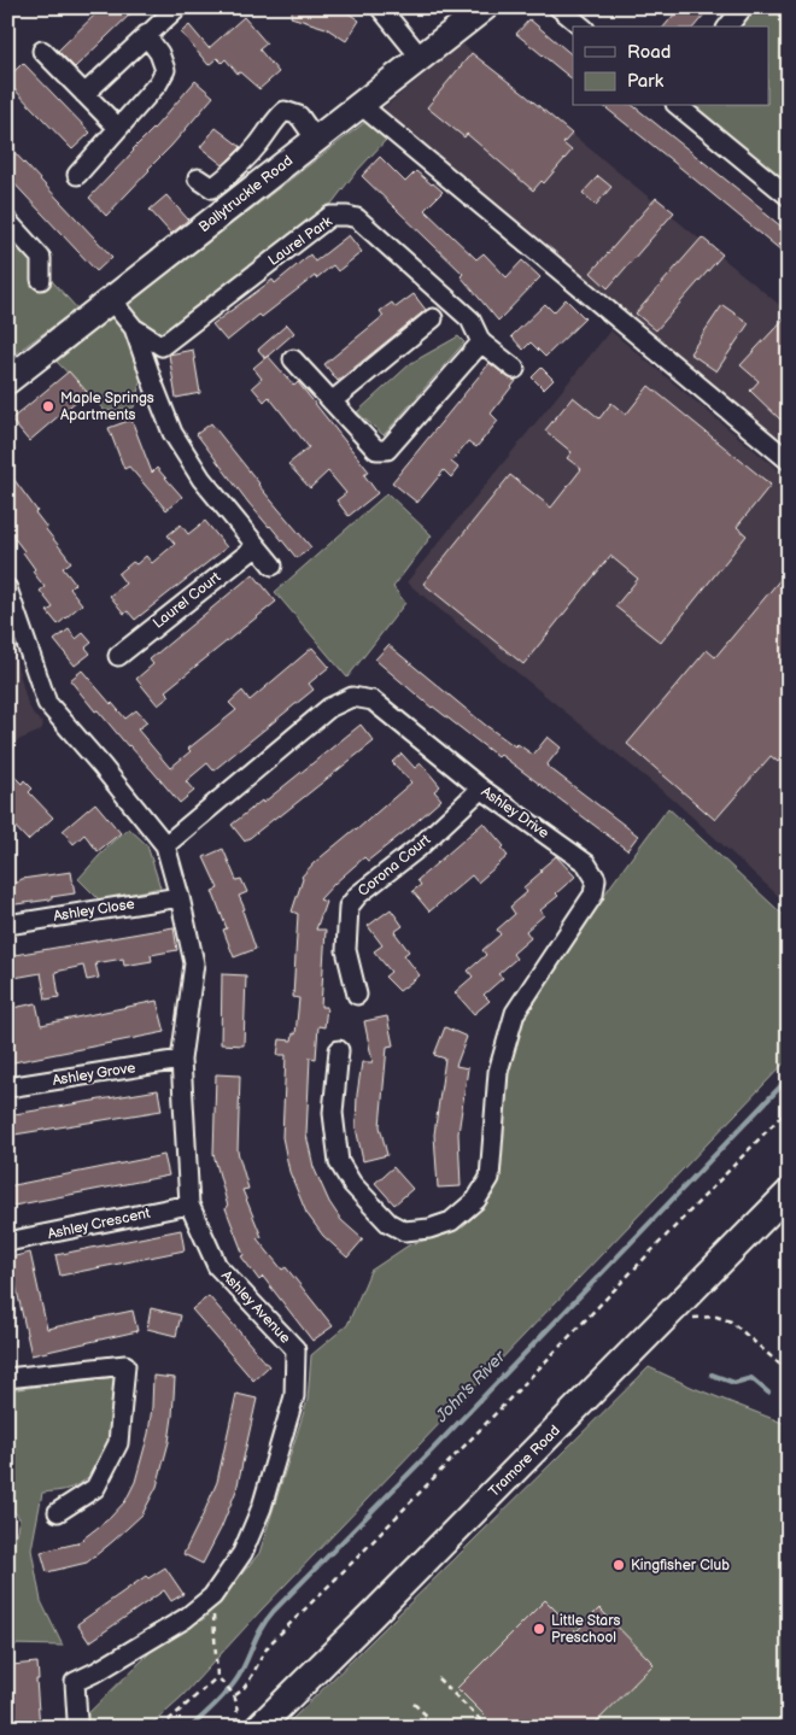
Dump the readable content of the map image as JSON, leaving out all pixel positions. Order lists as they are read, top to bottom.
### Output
{
  "streets": {
    "main road": ["Ballytruckle Road", "Tramore Road"],
    "street": [
      "Laurel Park",
      "Laurel Court",
      "Ashley Drive",
      "Corona Court",
      "Ashley Close",
      "Ashley Grove",
      "Ashley Crescent",
      "Ashley Avenue"
    ]
  },
  "crossings": [
    ["Ballytruckle Road", "Laurel Park"],
    ["Laurel Park", "Laurel Court"],
    ["Ashley Drive", "Corona Court"],
    ["Ashley Drive", "Ashley Avenue"],
    ["Ashley Close", "Ashley Avenue"],
    ["Ashley Grove", "Ashley Avenue"],
    ["Ashley Crescent", "Ashley Avenue"]
  ],
  "water": ["John's River"],
  "places": ["Maple Springs Apartments", "Kingfisher Club", "Little Stars Preschool"],
  "legend": ["Road", "Park"]
}
